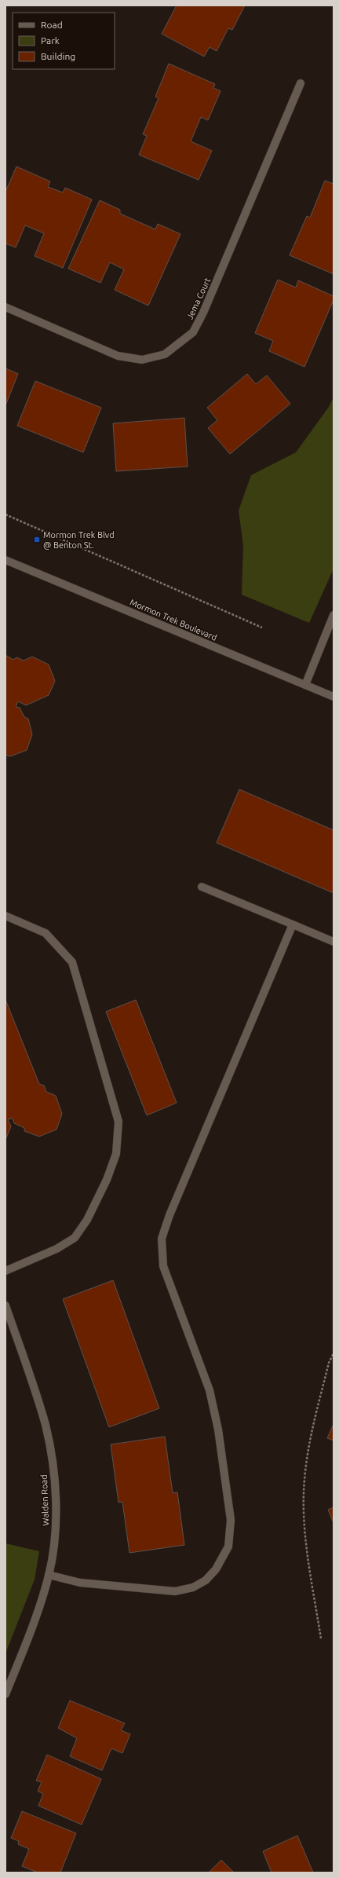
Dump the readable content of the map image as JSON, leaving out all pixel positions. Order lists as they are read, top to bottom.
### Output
{
  "streets": {
    "street": ["Jema Court", "Mormon Trek Boulevard", "Walden Road"]
  },
  "places": {
    "transit": ["Mormon Trek Blvd @ Benton St."]
  },
  "legend": ["Road", "Park", "Building"]
}
